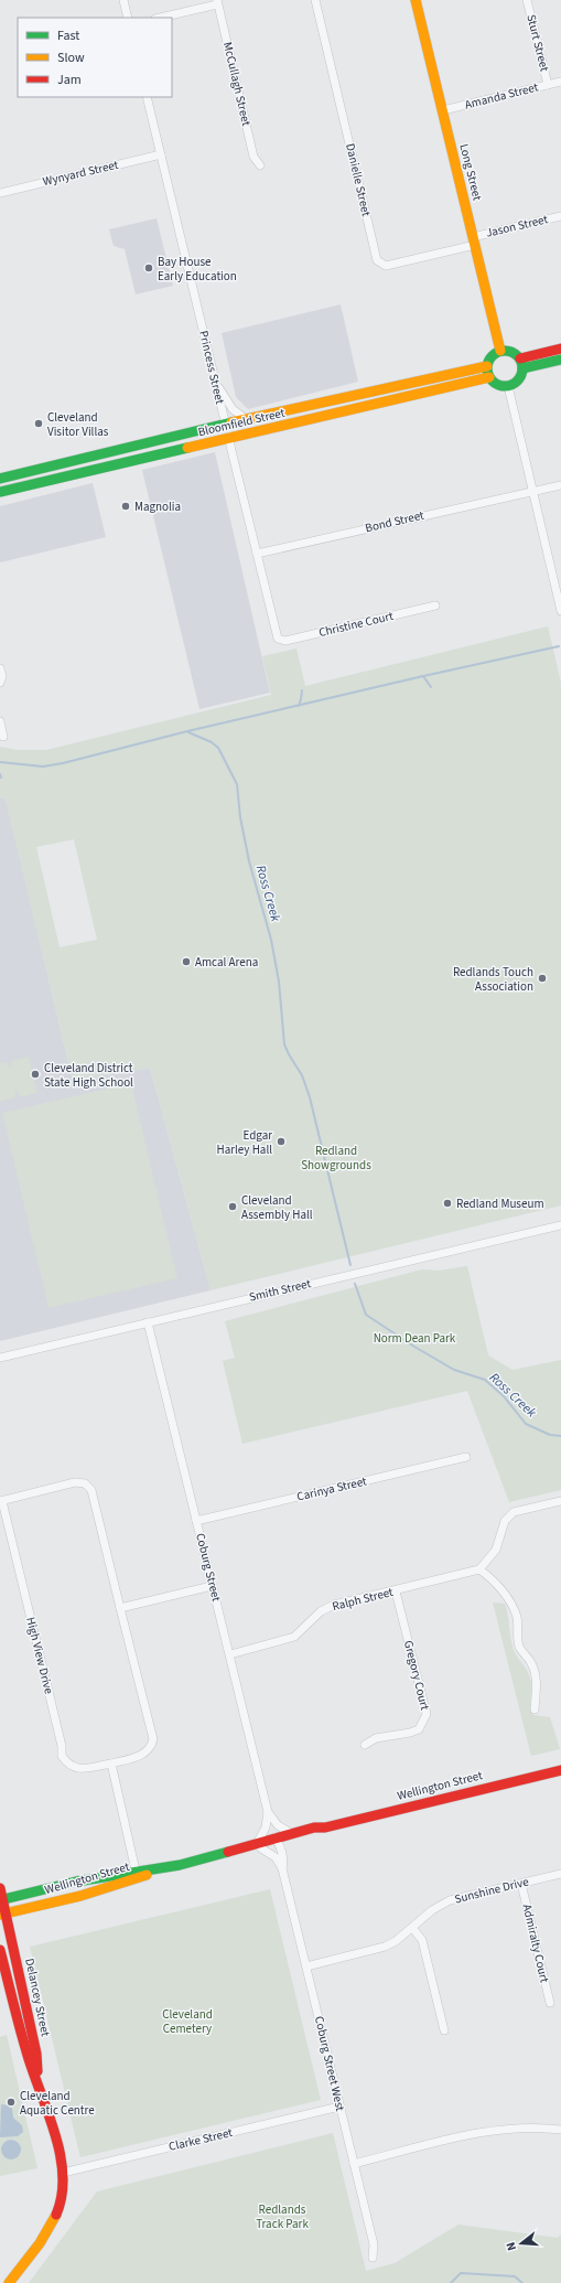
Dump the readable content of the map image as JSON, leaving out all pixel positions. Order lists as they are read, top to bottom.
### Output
{
  "streets": {
    "main road": [
      "Long Street",
      "Bloomfield Street",
      "Wellington Street",
      "Delancey Street"
    ],
    "street": [
      "Sturt Street",
      "McCullagh Street",
      "Amanda Street",
      "Wynyard Street",
      "Danielle Street",
      "Jason Street",
      "Princess Street",
      "Bond Street",
      "Christine Court",
      "Smith Street",
      "Carinya Street",
      "Coburg Street",
      "Ralph Street",
      "High View Drive",
      "Gregory Court",
      "Sunshine Drive",
      "Admiralty Court",
      "Coburg Street West",
      "Clarke Street"
    ]
  },
  "crossings": [
    ["Sturt Street", "Amanda Street"],
    ["Amanda Street", "Long Street"],
    ["Long Street", "Danielle Street"],
    ["Long Street", "Jason Street"],
    ["Long Street", "Bloomfield Street"],
    ["Wynyard Street", "Princess Street"],
    ["Danielle Street", "Jason Street"],
    ["Princess Street", "Bloomfield Street"],
    ["Princess Street", "Bond Street"],
    ["Princess Street", "Christine Court"],
    ["Smith Street", "Coburg Street"],
    ["Carinya Street", "Coburg Street"],
    ["Coburg Street", "Ralph Street"],
    ["Coburg Street", "Wellington Street"],
    ["Coburg Street", "Coburg Street West"],
    ["Ralph Street", "Gregory Court"],
    ["Wellington Street", "Delancey Street"],
    ["Wellington Street", "Coburg Street West"],
    ["Sunshine Drive", "Admiralty Court"],
    ["Sunshine Drive", "Coburg Street West"],
    ["Delancey Street", "Clarke Street"],
    ["Coburg Street West", "Clarke Street"]
  ],
  "water": ["Ross Creek"],
  "parks": [
    "Redland Showgrounds",
    "Norm Dean Park",
    "Cleveland Cemetery",
    "Redlands Track Park"
  ],
  "places": [
    "Bay House Early Education",
    "Cleveland Visitor Villas",
    "Magnolia",
    "Amcal Arena",
    "Redlands Touch Association",
    "Cleveland District State High School",
    "Edgar Harley Hall",
    "Redland Museum",
    "Cleveland Assembly Hall",
    "Cleveland Aquatic Centre"
  ],
  "legend": ["Fast", "Slow", "Jam"],
  "north": "left"
}
